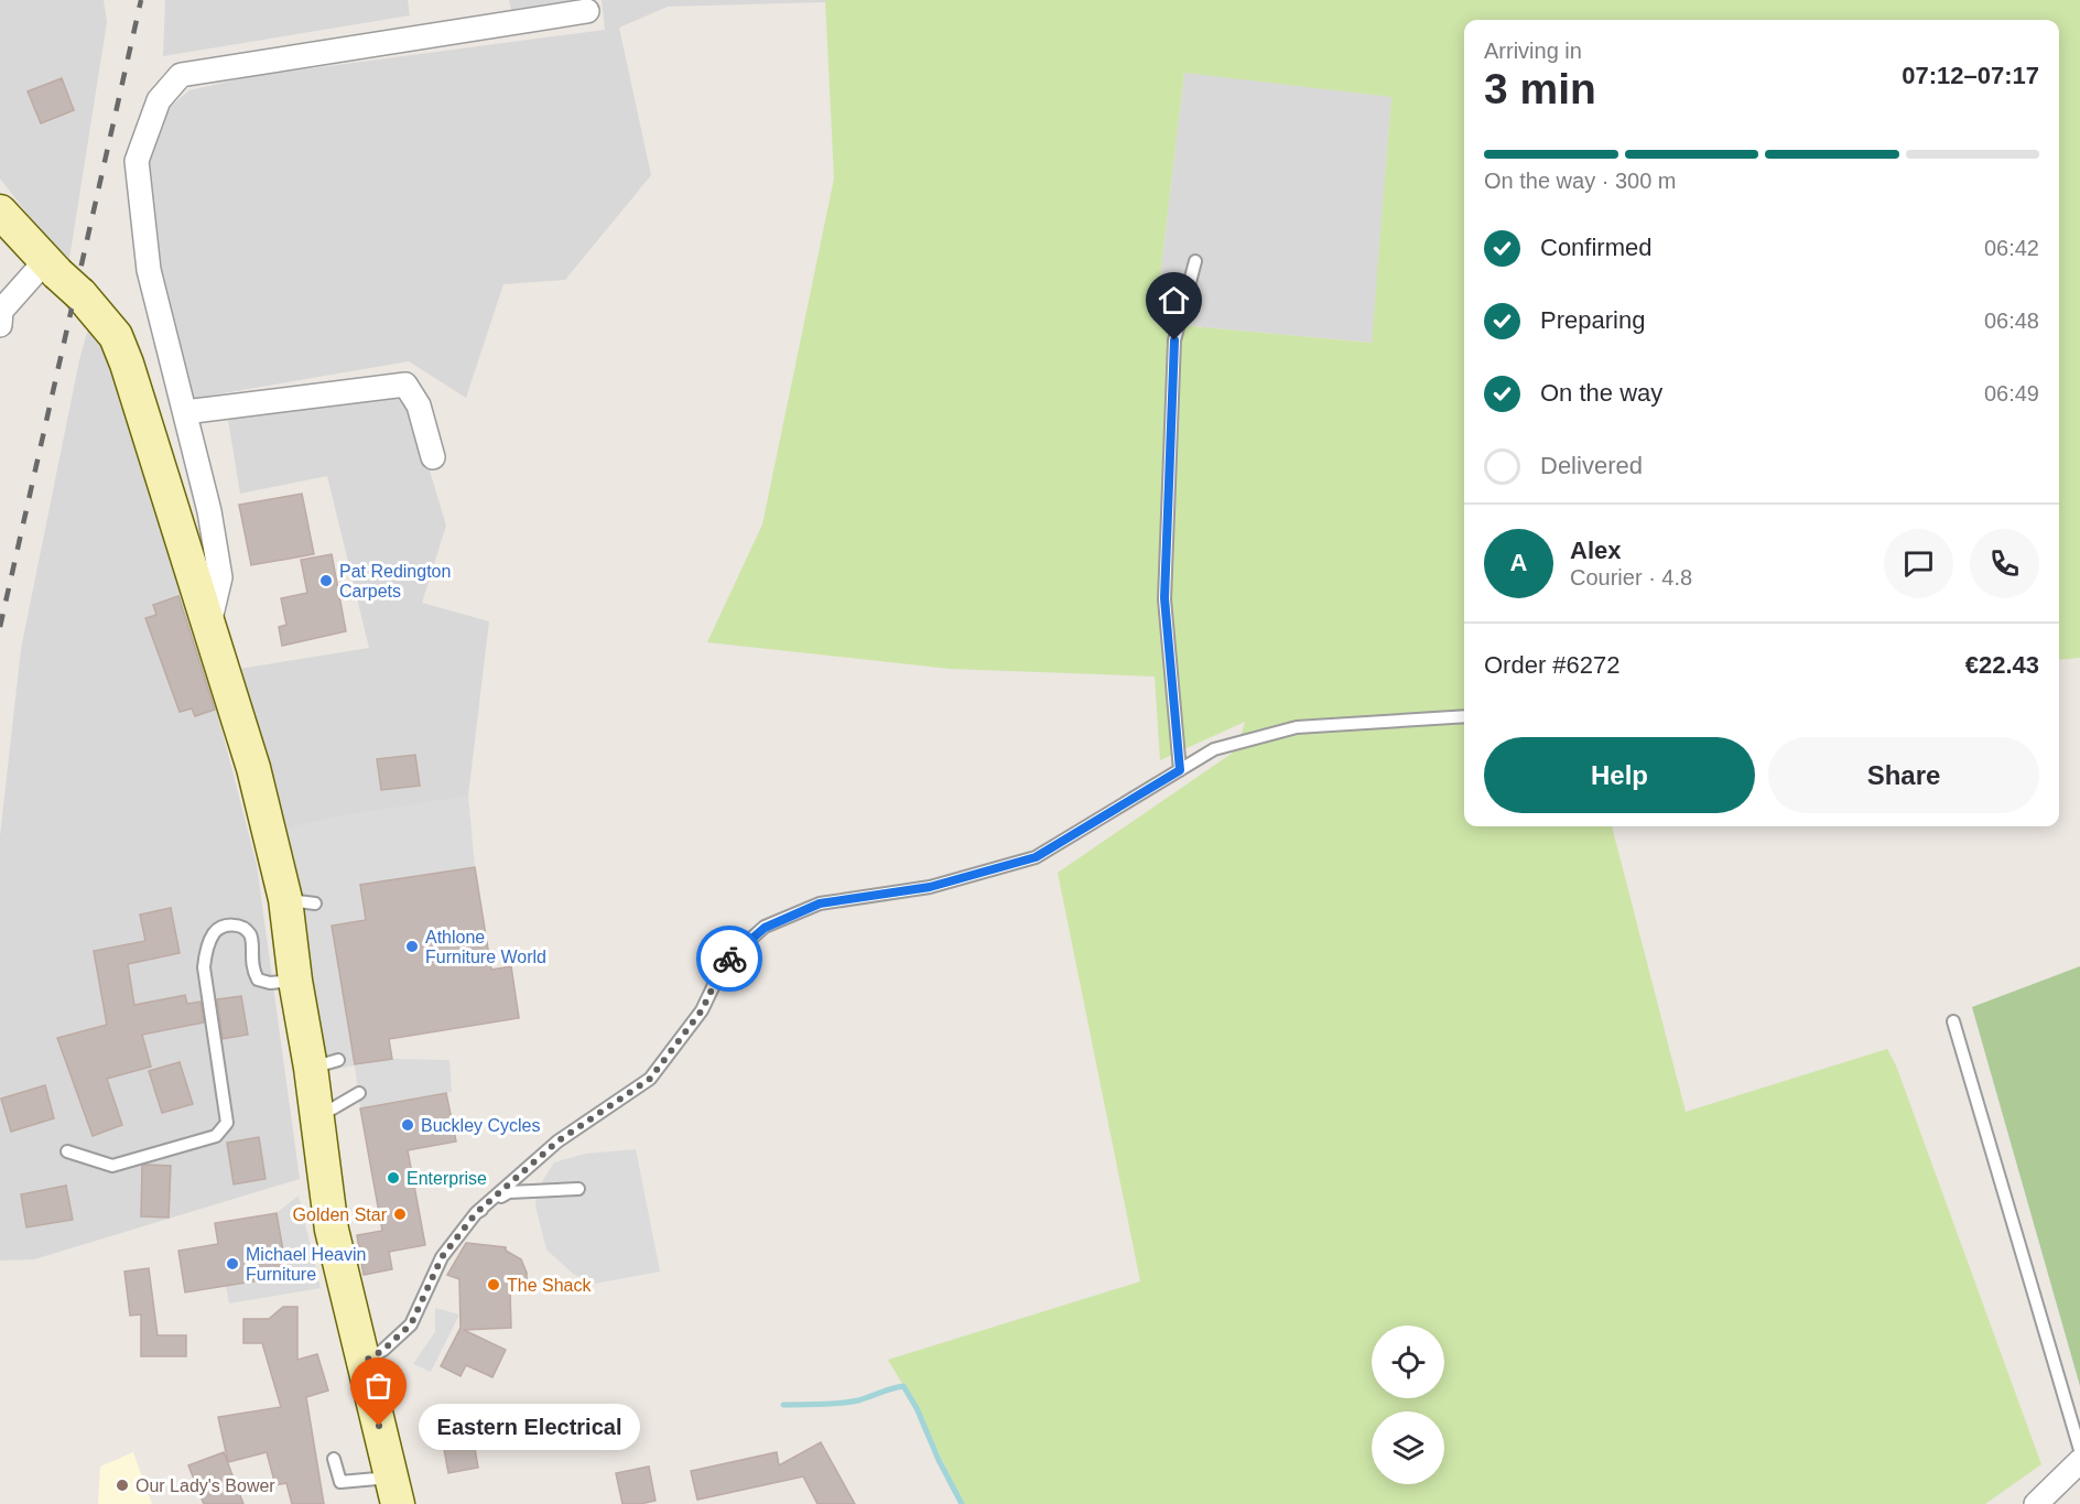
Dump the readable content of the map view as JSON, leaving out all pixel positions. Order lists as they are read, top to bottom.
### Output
{
  "places": [
    "Pat Redington Carpets",
    "Athlone Furniture World",
    "Buckley Cycles",
    "Enterprise",
    "Golden Star",
    "Michael Heavin Furniture",
    "The Shack",
    "Eastern Electrical",
    "Our Lady's Bower"
  ],
  "page": {
    "heading": ["3 min", "Arriving in", "07:12–07:17"],
    "panel": [
      "Alex",
      "Courier · 4.8",
      "Order #6272",
      "€22.43"
    ],
    "bar": "On the way · 300 m",
    "list": [
      ["Confirmed", "06:42"],
      ["Preparing", "06:48"],
      ["On the way", "06:49"],
      "Delivered"
    ],
    "round": "A",
    "buttons": ["Help", "Share"],
    "bubble": "Eastern Electrical"
  }
}
